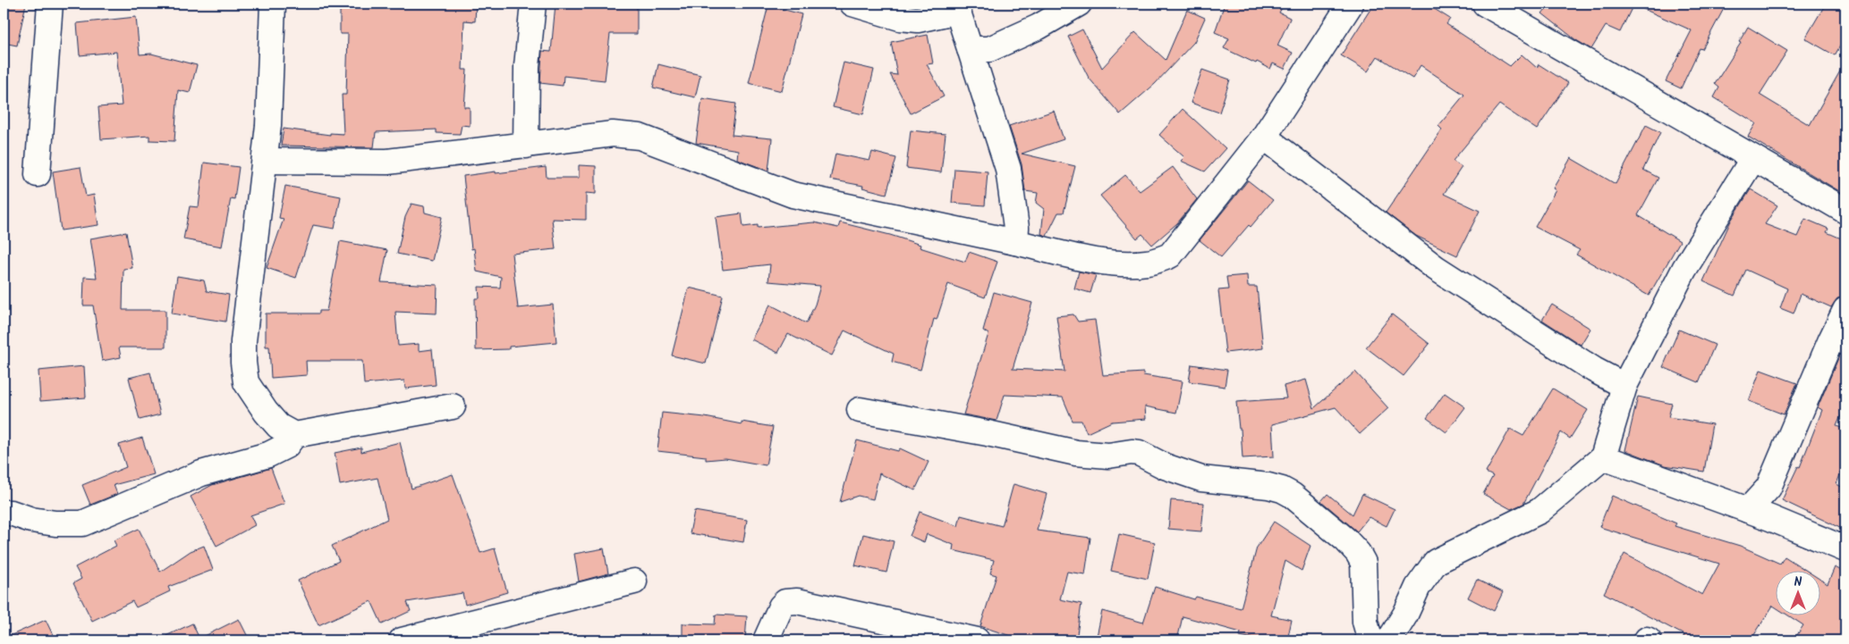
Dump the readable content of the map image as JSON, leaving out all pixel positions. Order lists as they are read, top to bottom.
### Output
{
  "north": "top"
}
